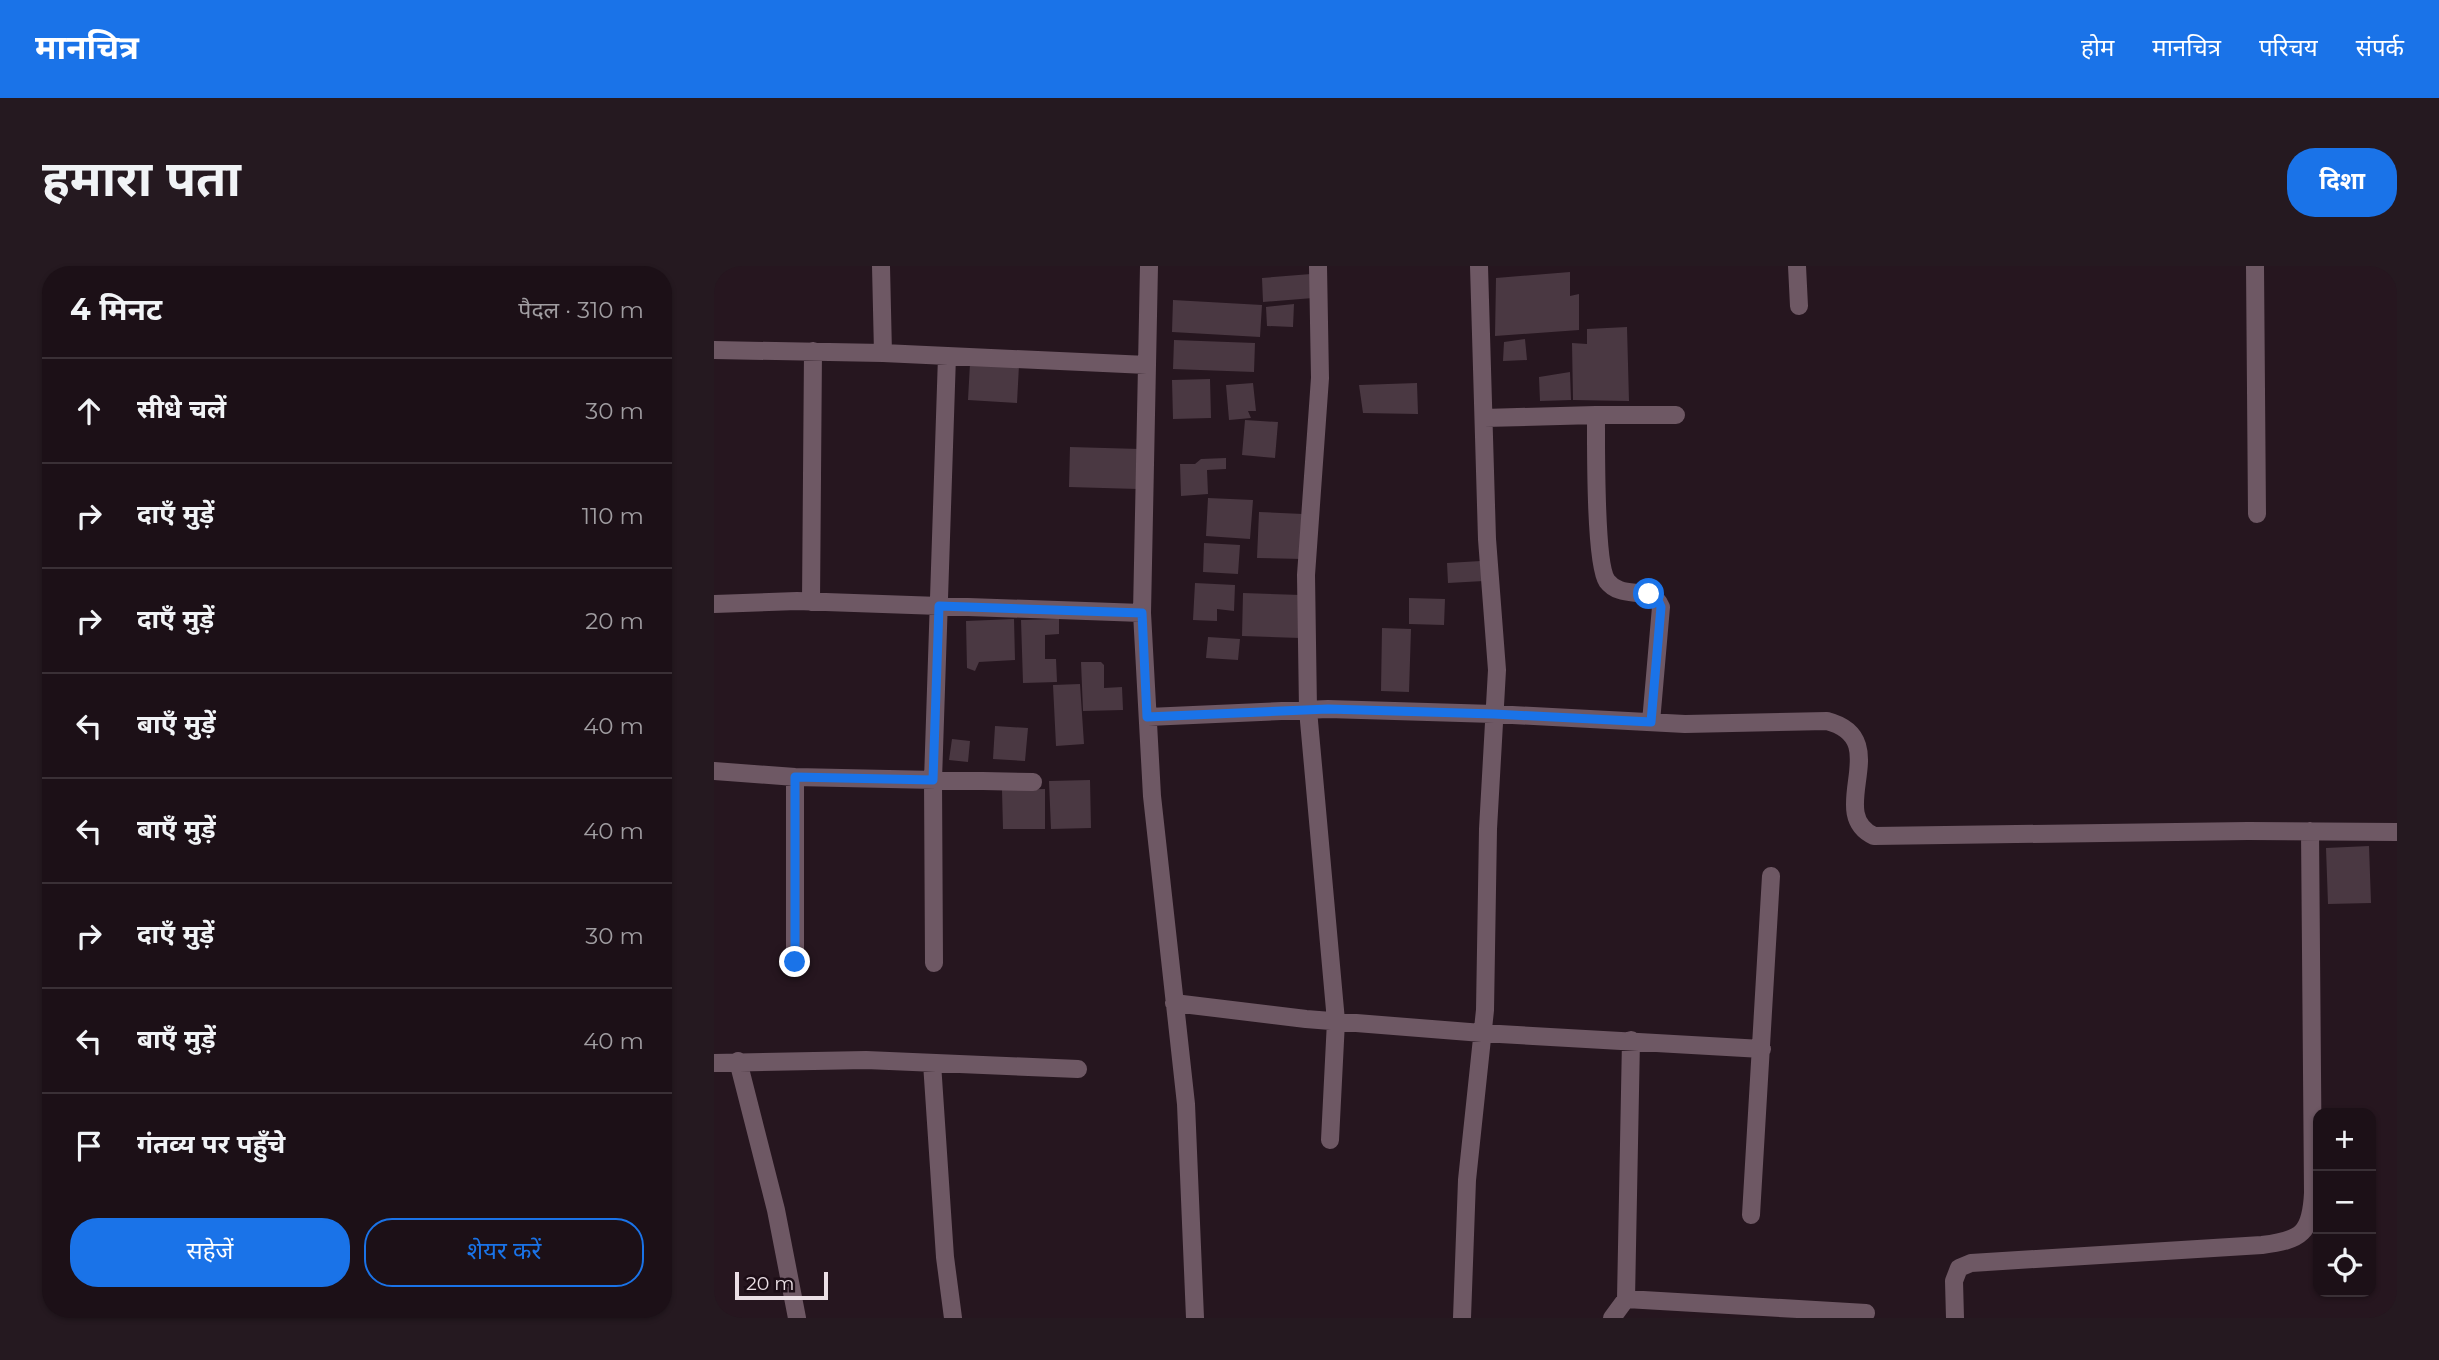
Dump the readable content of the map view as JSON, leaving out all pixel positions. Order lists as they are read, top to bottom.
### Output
{
  "scale_bar": "20 m",
  "page": {
    "header": "मानचित्र",
    "nav": [
      "होम",
      "मानचित्र",
      "परिचय",
      "संपर्क"
    ],
    "buttons": [
      "दिशा",
      ["सहेजें", "शेयर करें"]
    ],
    "title": "हमारा पता",
    "heading": ["4 मिनट", "पैदल · 310 m"],
    "list": [
      ["सीधे चलें", "30 m"],
      ["दाएँ मुड़ें", "110 m"],
      ["दाएँ मुड़ें", "20 m"],
      ["बाएँ मुड़ें", "40 m"],
      ["बाएँ मुड़ें", "40 m"],
      ["दाएँ मुड़ें", "30 m"],
      ["बाएँ मुड़ें", "40 m"],
      "गंतव्य पर पहुँचे"
    ],
    "map_buttons": ["+", "−"],
    "scale": "20 m"
  }
}
